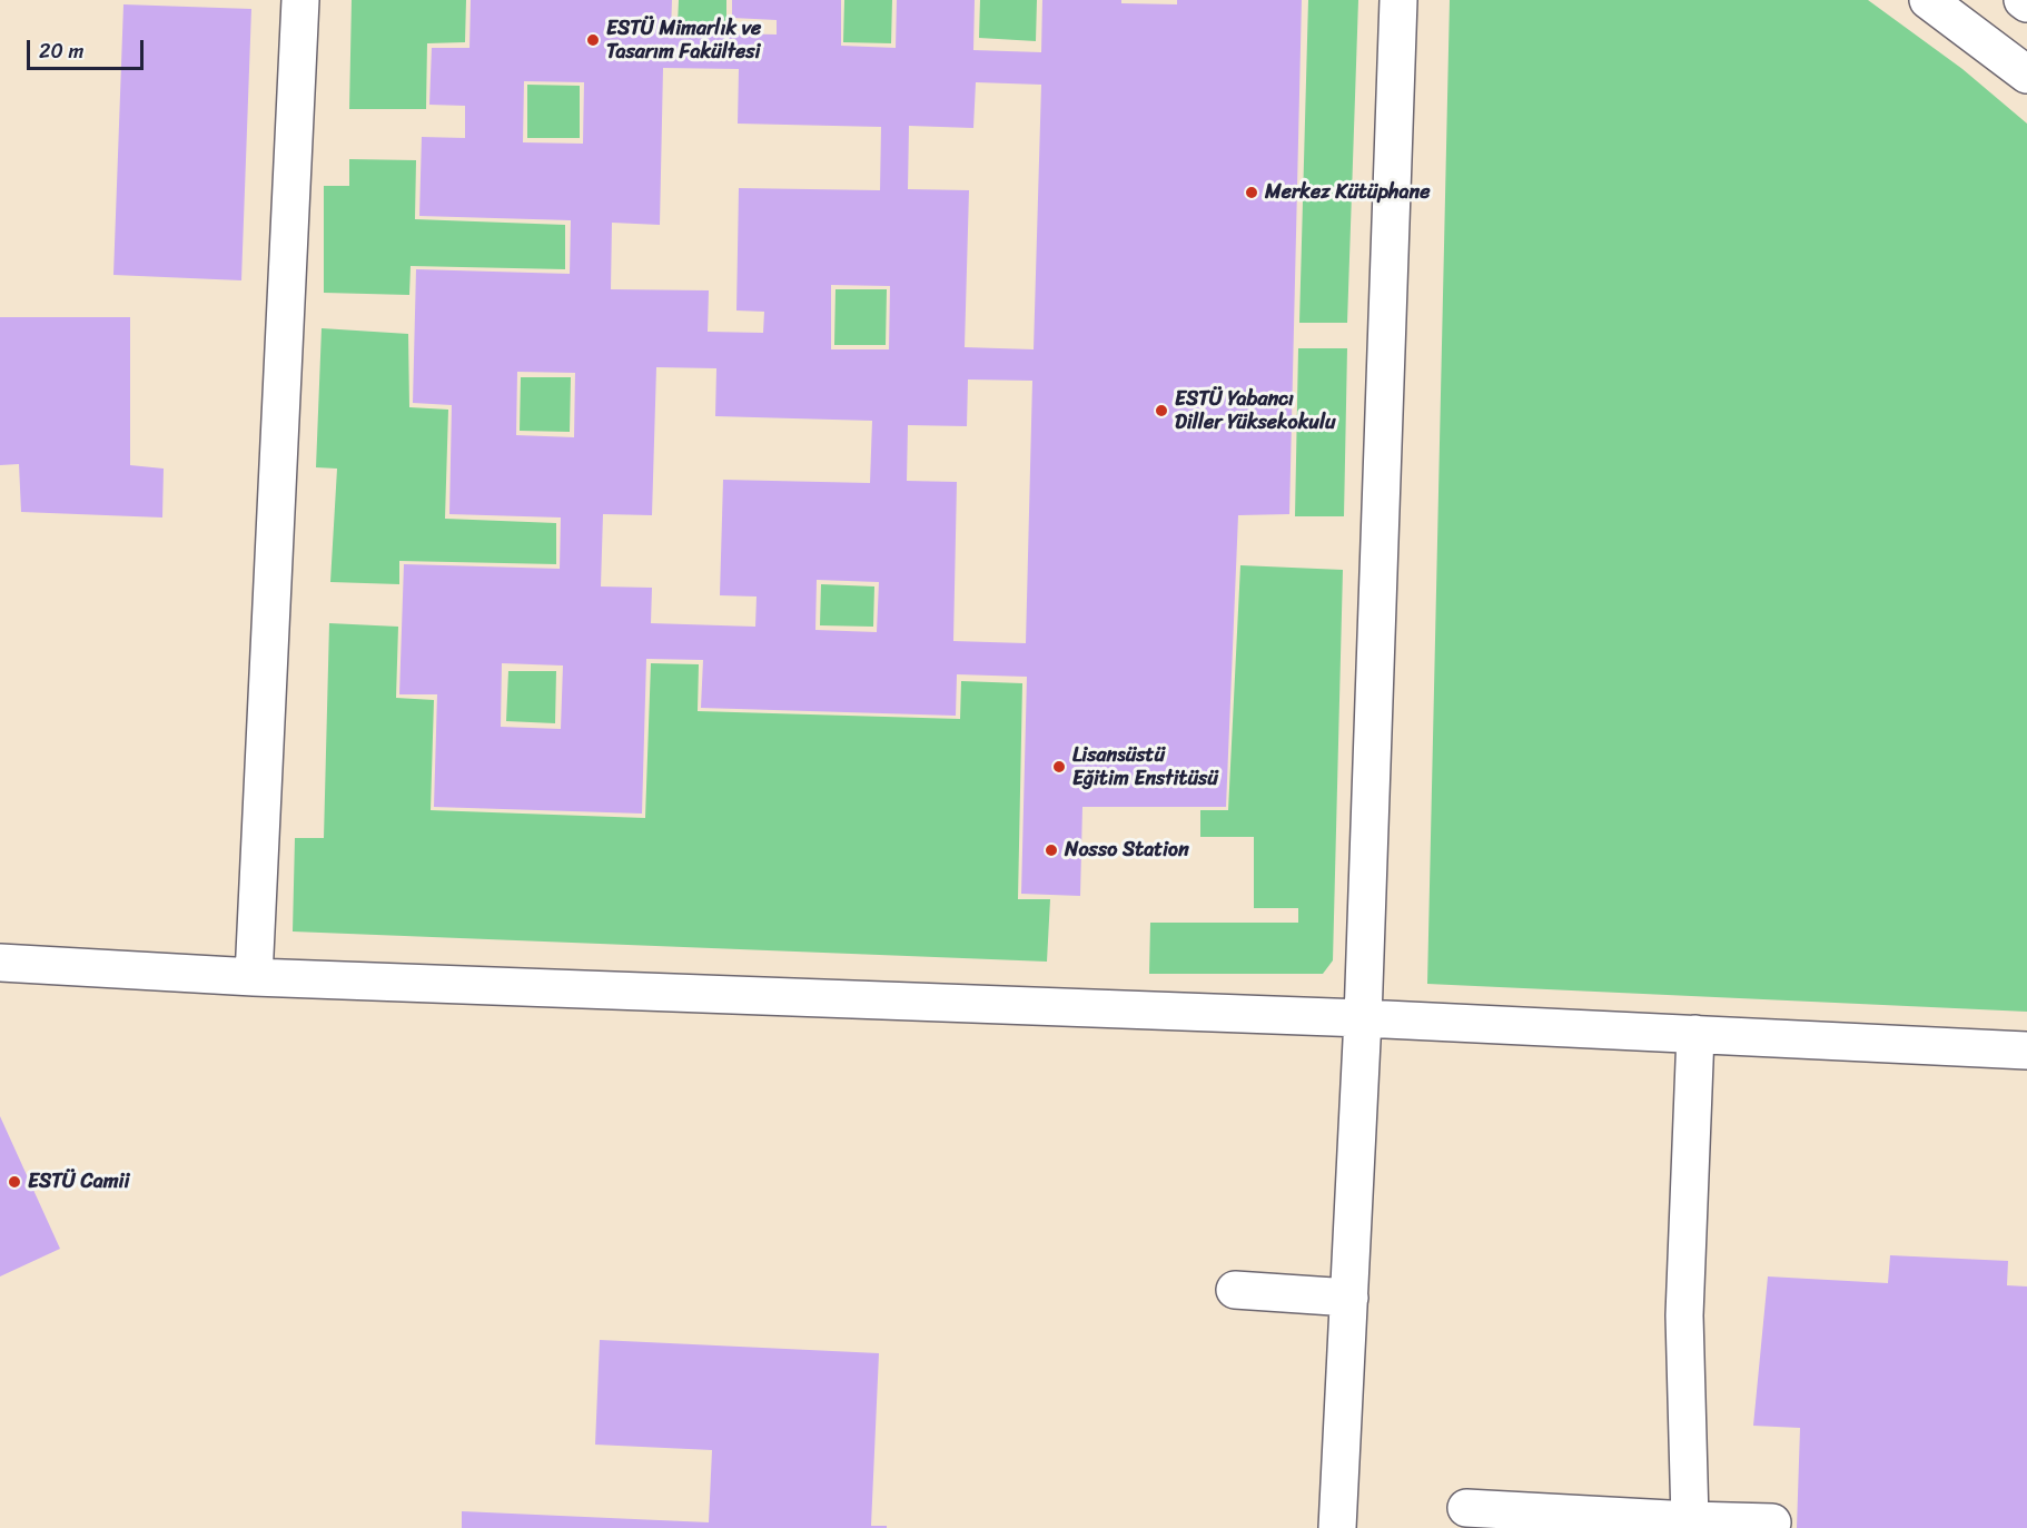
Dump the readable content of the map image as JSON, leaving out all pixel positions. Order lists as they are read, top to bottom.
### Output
{
  "places": [
    "ESTÜ Mimarlık ve Tasarım Fakültesi",
    "Merkez Kütüphane",
    "ESTÜ Yabancı Diller Yüksekokulu",
    "Lisansüstü Eğitim Enstitüsü",
    "Nosso Station",
    "ESTÜ Camii"
  ],
  "scale_bar": "20 m"
}
